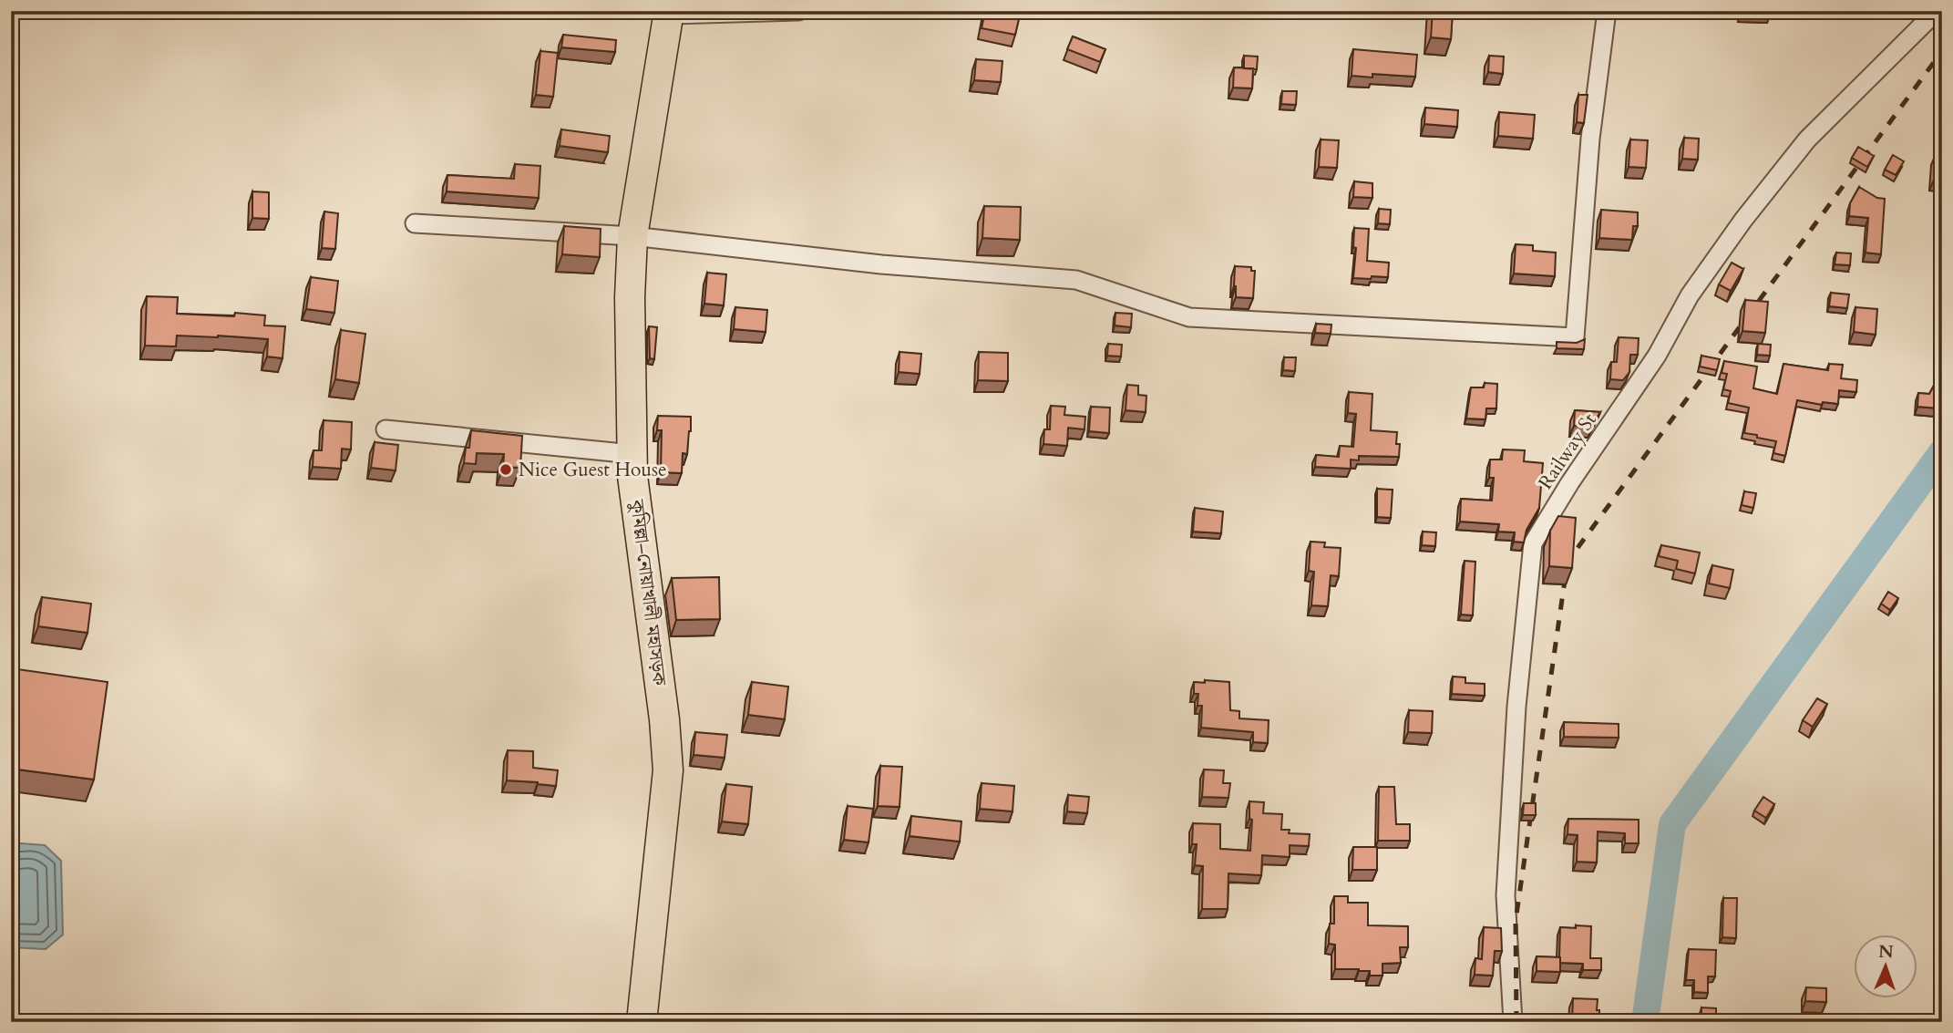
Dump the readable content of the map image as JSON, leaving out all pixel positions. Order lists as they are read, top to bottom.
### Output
{
  "streets": {
    "highway": ["কুমিল্লা–নোয়াখালী মহাসড়ক"],
    "street": ["Railway St"]
  },
  "places": ["Nice Guest House"],
  "north": "top"
}
